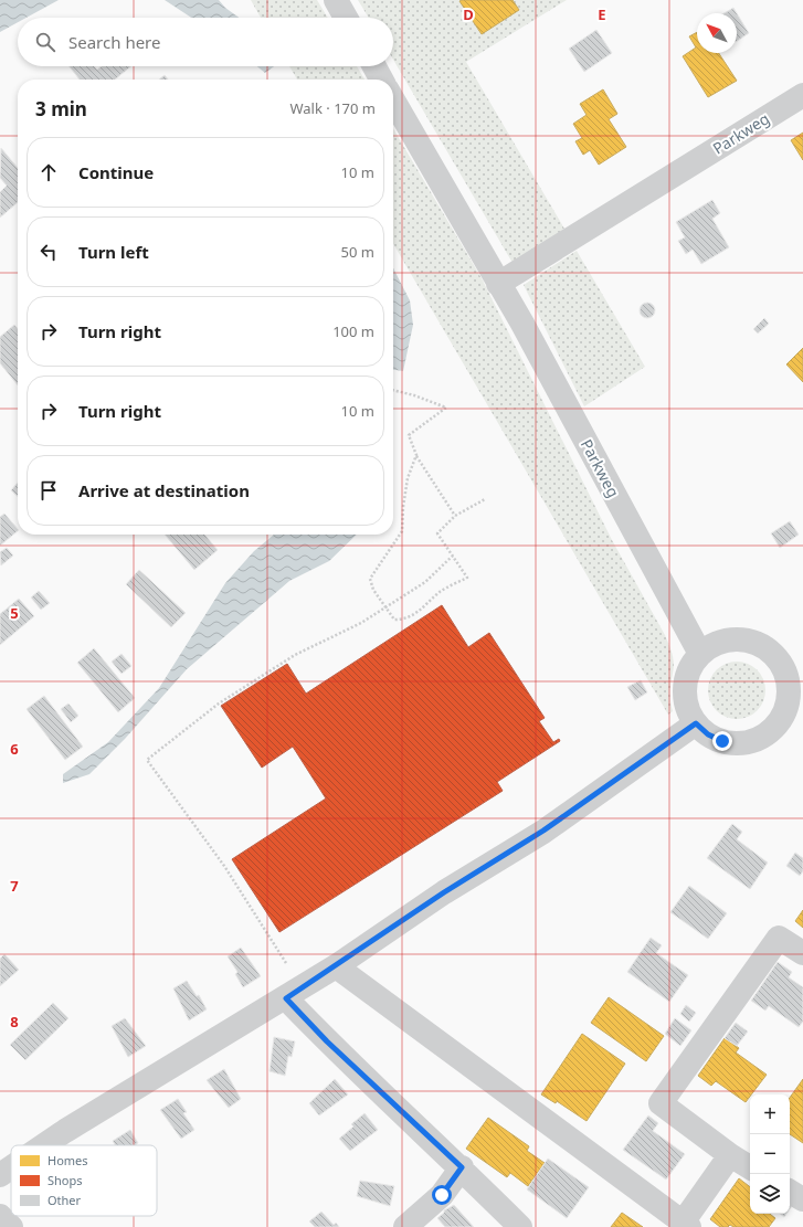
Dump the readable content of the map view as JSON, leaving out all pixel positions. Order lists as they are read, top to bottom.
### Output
{
  "streets": {
    "street": ["Parkweg"]
  },
  "legend": ["Homes", "Shops", "Other"],
  "north": "top left",
  "page": {
    "search": "Search here",
    "heading": ["3 min", "Walk · 170 m"],
    "list": [
      ["Continue", "10 m"],
      ["Turn left", "50 m"],
      ["Turn right", "100 m"],
      ["Turn right", "10 m"],
      "Arrive at destination"
    ],
    "map_buttons": ["+", "−"]
  },
  "grid": {
    "columns": ["D", "E"],
    "rows": [
      "5",
      "6",
      "7",
      "8"
    ]
  }
}
